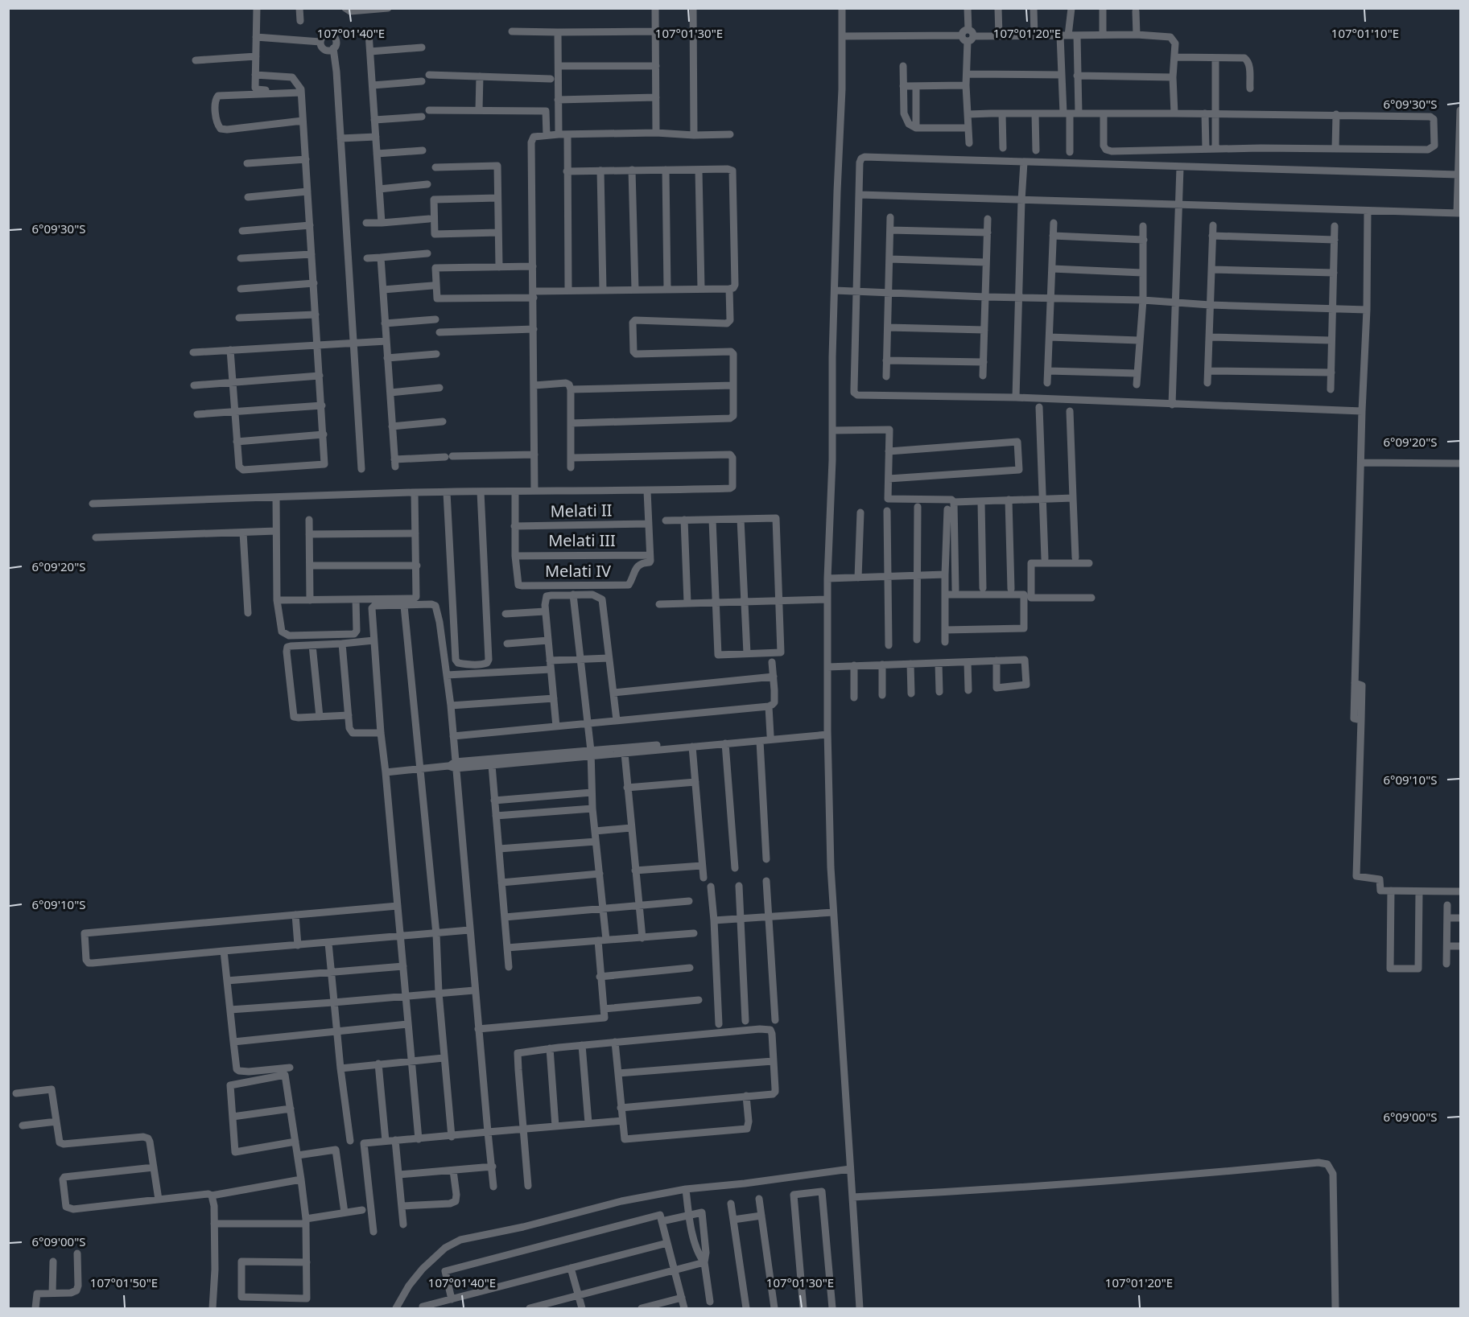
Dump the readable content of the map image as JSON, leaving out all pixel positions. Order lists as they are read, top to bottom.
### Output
{
  "streets": {
    "street": ["Melati II", "Melati III", "Melati IV"]
  },
  "crossings": [
    ["Melati III", "Melati IV"]
  ],
  "coordinates": [
    "107°01'40\"E",
    "107°01'30\"E",
    "107°01'20\"E",
    "107°01'10\"E",
    "6°09'30\"S",
    "6°09'20\"S",
    "6°09'10\"S",
    "6°09'00\"S",
    "107°01'50\"E"
  ]
}
